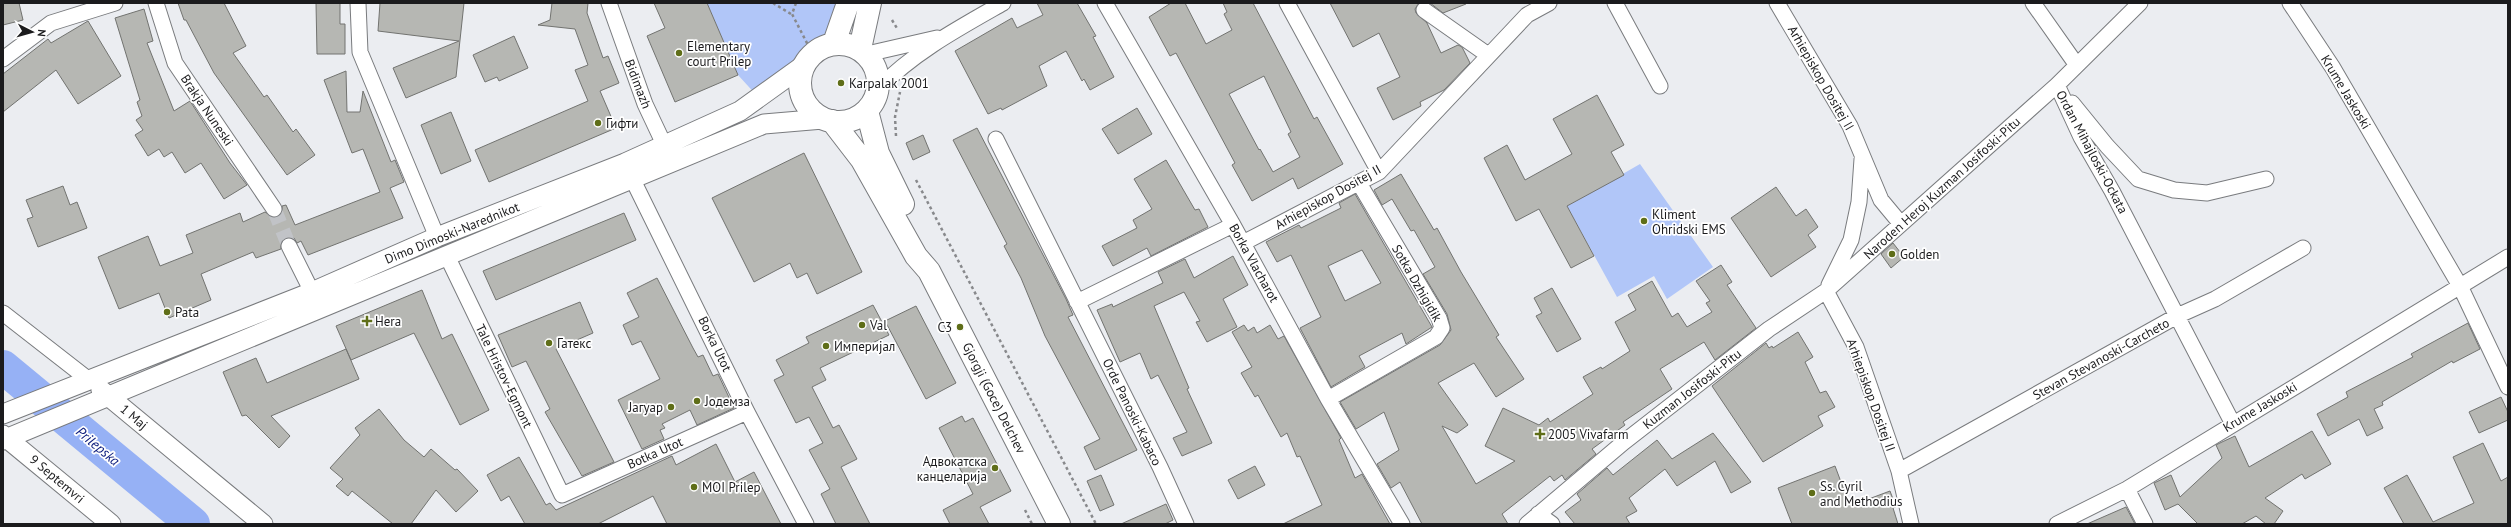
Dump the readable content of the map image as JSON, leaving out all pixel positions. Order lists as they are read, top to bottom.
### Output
{
  "streets": {
    "main road": ["Gjorgji (Goce) Delchev"],
    "street": [
      "Arhiepiskop Dositej II",
      "Bidimazh",
      "Krume Jaskoski",
      "Brakja Nuneski",
      "Ordan Mihajloski-Ockata",
      "Naroden Heroj Kuzman Josifoski-Pitu",
      "Dimo Dimoski-Narednikot",
      "Borka Vlacharot",
      "Sotka Dzhigidik",
      "Borka Utot",
      "Stevan Stevanoski-Carcheto",
      "Tale Hristov-Egmont",
      "Kuzman Josifoski-Pitu",
      "Orde Panoski-Kabaco",
      "1 Maj",
      "Botka Utot",
      "9 Septemvri"
    ]
  },
  "crossings": [
    ["Arhiepiskop Dositej II", "Naroden Heroj Kuzman Josifoski-Pitu"],
    ["Arhiepiskop Dositej II", "Borka Vlacharot"],
    ["Arhiepiskop Dositej II", "Sotka Dzhigidik"],
    ["Arhiepiskop Dositej II", "Stevan Stevanoski-Carcheto"],
    ["Arhiepiskop Dositej II", "Kuzman Josifoski-Pitu"],
    ["Bidimazh", "Dimo Dimoski-Narednikot"],
    ["Krume Jaskoski", "Ordan Mihajloski-Ockata"],
    ["Ordan Mihajloski-Ockata", "Naroden Heroj Kuzman Josifoski-Pitu"],
    ["Ordan Mihajloski-Ockata", "Stevan Stevanoski-Carcheto"],
    ["Naroden Heroj Kuzman Josifoski-Pitu", "Kuzman Josifoski-Pitu"],
    ["Dimo Dimoski-Narednikot", "Borka Utot"],
    ["Dimo Dimoski-Narednikot", "Tale Hristov-Egmont"],
    ["Dimo Dimoski-Narednikot", "Gjorgji (Goce) Delchev"],
    ["Dimo Dimoski-Narednikot", "1 Maj"],
    ["Dimo Dimoski-Narednikot", "9 Septemvri"],
    ["Borka Vlacharot", "Sotka Dzhigidik"],
    ["Borka Utot", "Botka Utot"],
    ["Tale Hristov-Egmont", "Botka Utot"]
  ],
  "water": ["Prilepska"],
  "places": {
    "other": [
      "Elementary court Prilep",
      "Karpalak 2001",
      "Гифти",
      "Kliment Ohridski EMS",
      "Golden",
      "Pata",
      "Val",
      "C3",
      "Гатекс",
      "Империјал",
      "Јодемза",
      "Јагуар",
      "Адвокатска канцеларија",
      "MOI Prilep",
      "Ss. Cyril and Methodius"
    ],
    "health": ["Hera", "2005 Vivafarm"]
  },
  "north": "right"
}
